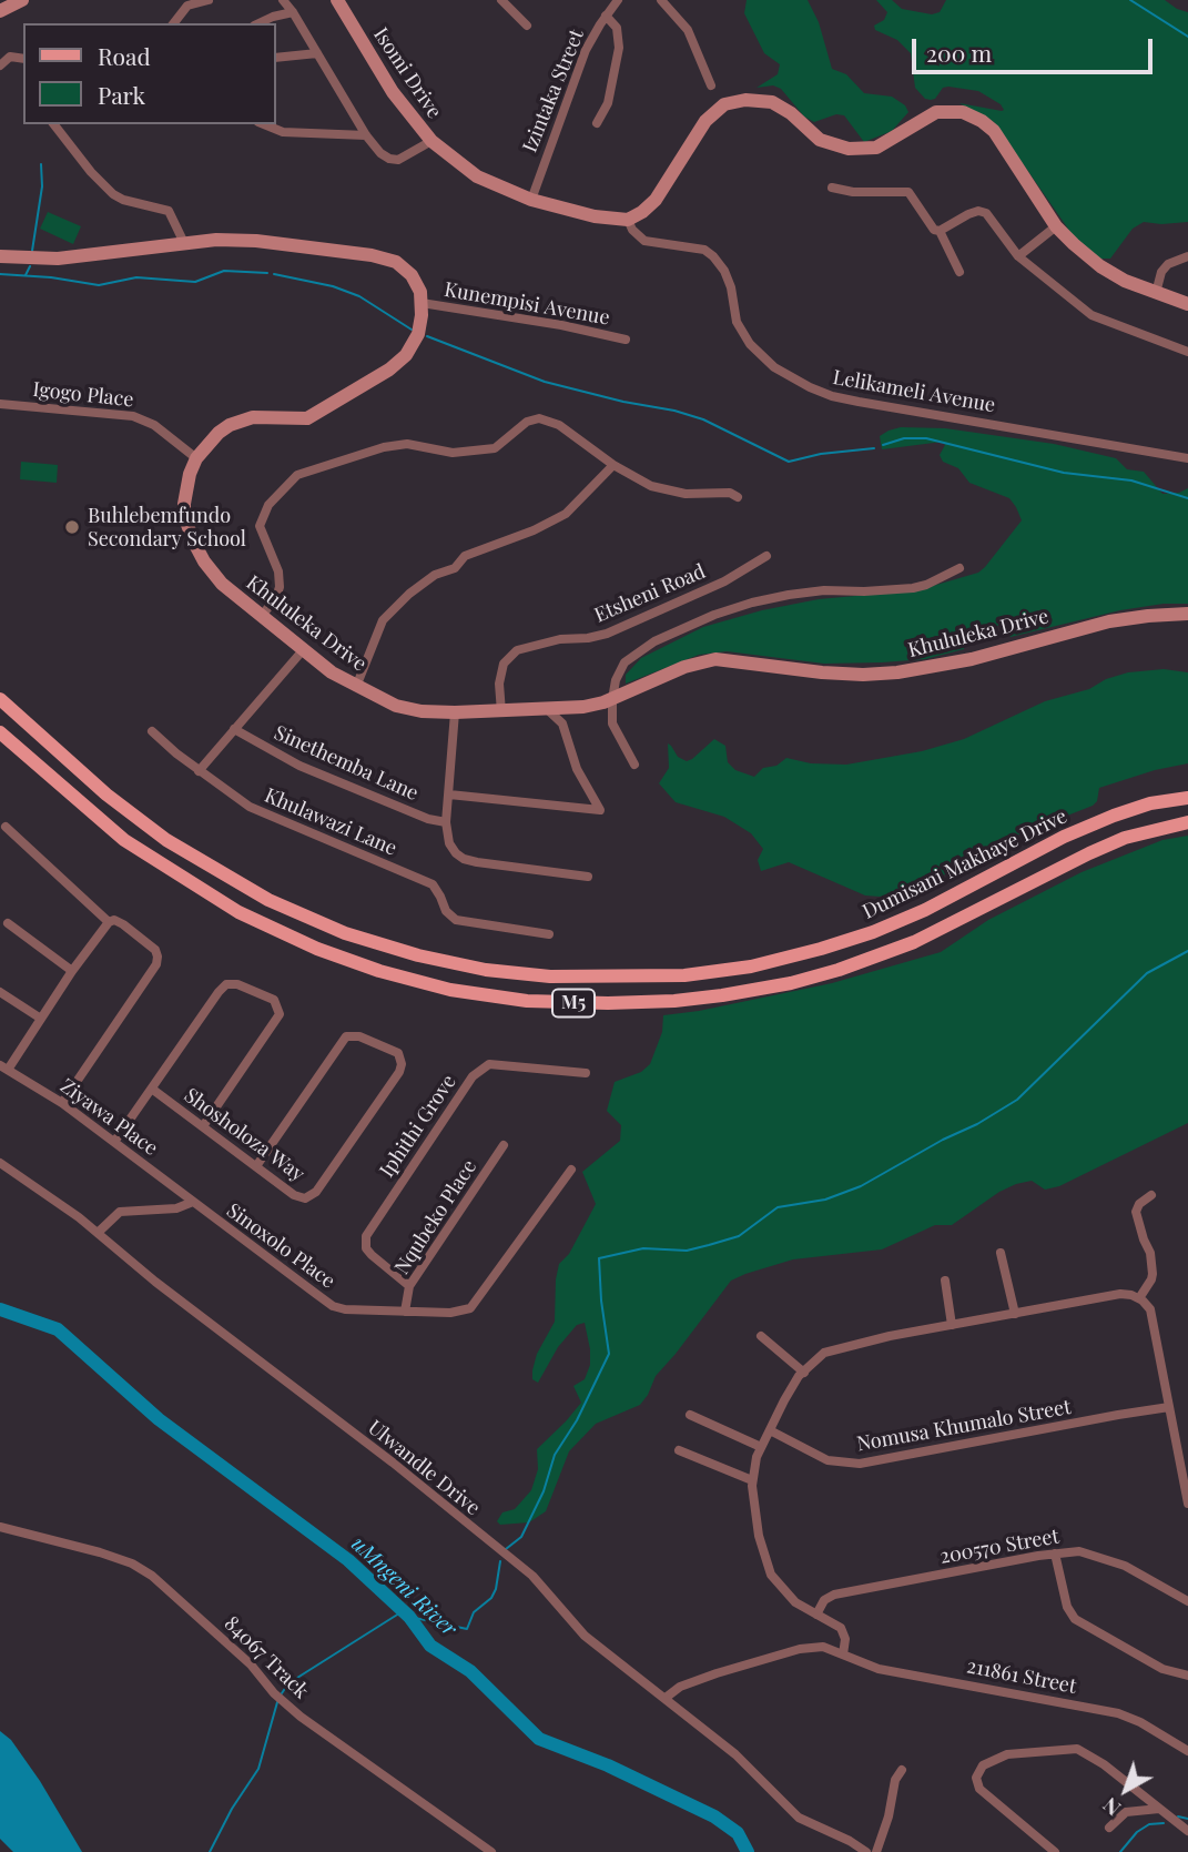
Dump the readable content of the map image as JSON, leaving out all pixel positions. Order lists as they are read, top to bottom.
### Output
{
  "streets": {
    "main road": ["Dumisani Makhaye Drive", "M5"],
    "street": [
      "Isomi Drive",
      "Izintaka Street",
      "Kunempisi Avenue",
      "Lelikameli Avenue",
      "Igogo Place",
      "Etsheni Road",
      "Khululeka Drive",
      "Sinethemba Lane",
      "Khulawazi Lane",
      "Ziyawa Place",
      "Iphithi Grove",
      "Shosholoza Way",
      "Nqubeko Place",
      "Sinoxolo Place",
      "Nomusa Khumalo Street",
      "Ulwandle Drive",
      "200570 Street",
      "84067 Track",
      "211861 Street"
    ]
  },
  "crossings": [
    ["Isomi Drive", "Izintaka Street"],
    ["Isomi Drive", "Lelikameli Avenue"],
    ["Kunempisi Avenue", "Khululeka Drive"],
    ["Igogo Place", "Khululeka Drive"],
    ["Etsheni Road", "Khululeka Drive"],
    ["Ziyawa Place", "Sinoxolo Place"],
    ["Iphithi Grove", "Nqubeko Place"],
    ["Nqubeko Place", "Sinoxolo Place"]
  ],
  "water": ["uMngeni River"],
  "places": ["Buhlebemfundo Secondary School"],
  "legend": ["Road", "Park"],
  "scale_bar": "200 m",
  "north": "bottom left"
}
